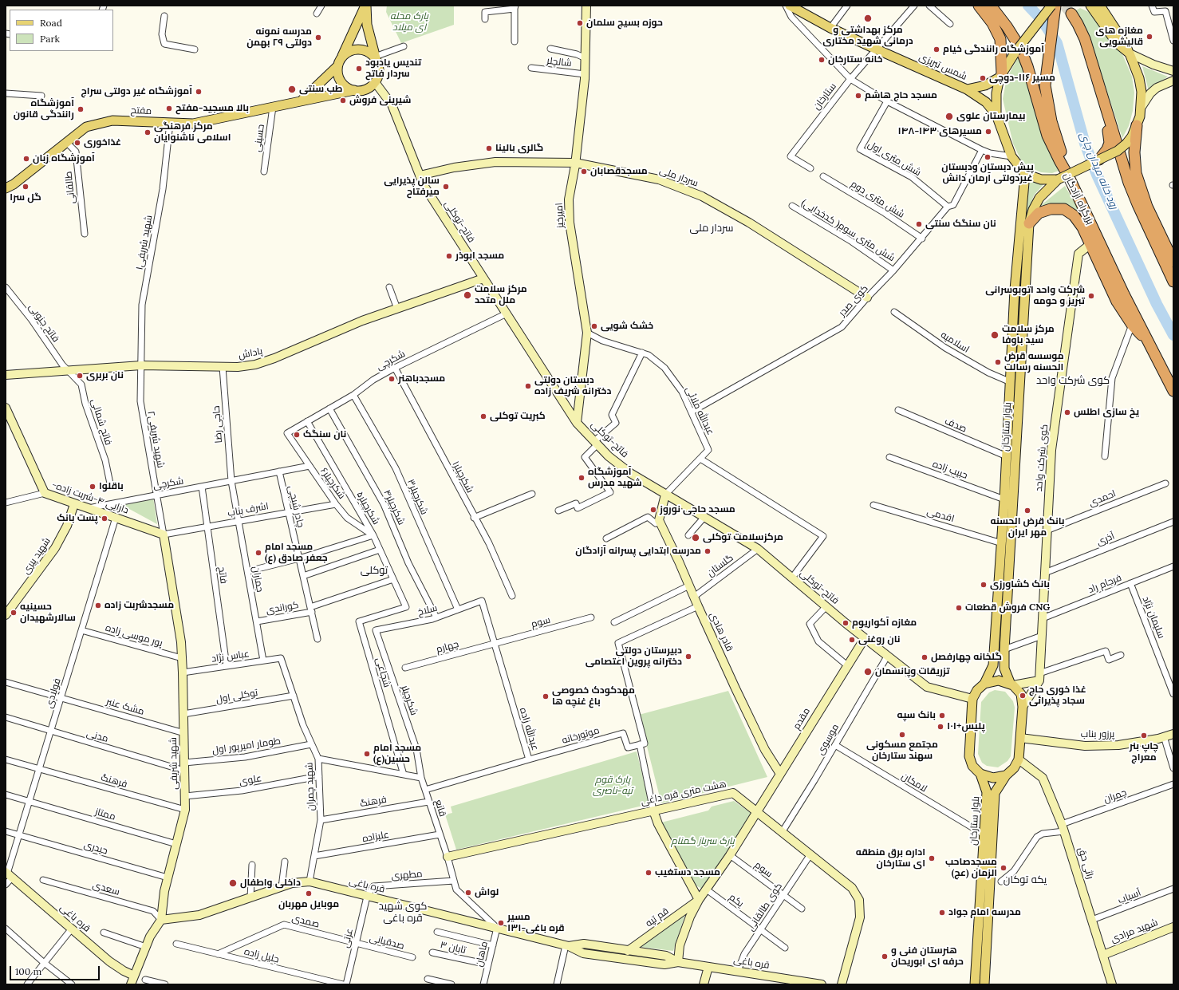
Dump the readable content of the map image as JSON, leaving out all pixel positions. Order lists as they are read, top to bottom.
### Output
{
  "streets": {
    "highway": ["بزرگراه آزادگان"],
    "main road": ["شمس تبریزی", "مفتح", "بلوار ستارخان"],
    "street": [
      "شالچلر",
      "ستارخان",
      "حسینی",
      "شش متری اول",
      "سردار ملی",
      "طالقانی",
      "شش متری دوم",
      "امیرخیز",
      "فاتح-توکلی",
      "(کدخدایی )شش متری سوم",
      "شهید شریفی۱",
      "کوی صدر",
      "فاتح جنوبی",
      "اسلامیه",
      "پاداش",
      "شکرچی",
      "عبدالله ملائی",
      "فاتح شمالی",
      "حاجی رضا",
      "صدف",
      "شهید شریفی۲",
      "کوی شرکت واحد",
      "حبیب زاده",
      "شکرچیلر۱",
      "شکرچیلر۶",
      "شکرچیلر۳",
      "-دارایی ۴-شربت زاده",
      "احمدی",
      "چادر شبچی",
      "شکرچیلر۴",
      "شکرچیلر۵",
      "اشرف بناب",
      "اقدمی",
      "آذری",
      "شهید پیری",
      "گلستان",
      "فاتح",
      "جماران",
      "فرجام راد",
      "کوراندی",
      "سلاخ",
      "سلیمان نژاد",
      "سوم",
      "قادر هادی",
      "پور موسی زاده",
      "چهارم",
      "عباس نژاد",
      "شجاعی",
      "فولادی",
      "توکلی اول",
      "شکرچیلر",
      "مشک عنبر",
      "مقدم",
      "عبدالله زاده",
      "پرزور بناب",
      "موتورخانه",
      "مدنی",
      "موسوی",
      "طومار امیرپور اول",
      "شهید شریفى",
      "علوی",
      "فرهنگ",
      "لامکان",
      "شهید چمران",
      "هشت متری قره داغی",
      "چمران",
      "قانع",
      "ممتاز",
      "علیزاده",
      "حیدری",
      "راثی حق",
      "مطهری",
      "قره باغی",
      "سعدی",
      "آسیاب",
      "یکم",
      "کوی طالقانی",
      "قم تپه",
      "صمدی",
      "شهید مرادی",
      "عزتی",
      "صدقیانی",
      "تابان ۳",
      "ماهان",
      "جلیل زاده"
    ]
  },
  "crossings": [
    ["شالچلر", "امیرخیز"],
    ["شمس تبریزی", "ستارخان"],
    ["مفتح", "حسینی"],
    ["مفتح", "طالقانی"],
    ["مفتح", "فاتح-توکلی"],
    ["مفتح", "شهید شریفی۱"],
    ["شش متری اول", "کوی صدر"],
    ["سردار ملی", "امیرخیز"],
    ["سردار ملی", "فاتح-توکلی"],
    ["سردار ملی", "کوی صدر"],
    ["شش متری دوم", "کوی صدر"],
    ["امیرخیز", "فاتح-توکلی"],
    ["امیرخیز", "عبدالله ملائی"],
    ["فاتح-توکلی", "پاداش"],
    ["فاتح-توکلی", "شکرچی"],
    ["فاتح-توکلی", "عبدالله ملائی"],
    ["فاتح-توکلی", "بلوار ستارخان"],
    ["فاتح-توکلی", "گلستان"],
    ["فاتح-توکلی", "مقدم"],
    ["فاتح-توکلی", "موسوی"],
    ["(کدخدایی )شش متری سوم", "کوی صدر"],
    ["شهید شریفی۱", "پاداش"],
    ["شهید شریفی۱", "شهید شریفی۲"],
    ["کوی صدر", "عبدالله ملائی"],
    ["فاتح جنوبی", "پاداش"],
    ["فاتح جنوبی", "فاتح شمالی"],
    ["اسلامیه", "بلوار ستارخان"],
    ["پاداش", "فاتح شمالی"],
    ["پاداش", "حاجی رضا"],
    ["پاداش", "شهید شریفی۲"],
    ["شکرچی", "حاجی رضا"],
    ["شکرچی", "شهید شریفی۲"],
    ["شکرچی", "شکرچیلر۱"],
    ["شکرچی", "شکرچیلر۶"],
    ["شکرچی", "شکرچیلر۳"],
    ["شکرچی", "-دارایی ۴-شربت زاده"],
    ["شکرچی", "چادر شبچی"],
    ["شکرچی", "شکرچیلر۴"],
    ["شکرچی", "شکرچیلر۵"],
    ["شکرچی", "فاتح"],
    ["شکرچی", "جماران"],
    ["حاجی رضا", "جماران"],
    ["صدف", "بلوار ستارخان"],
    ["بلوار ستارخان", "حبیب زاده"],
    ["بلوار ستارخان", "اقدمی"],
    ["بلوار ستارخان", "پرزور بناب"],
    ["بلوار ستارخان", "لامکان"],
    ["بلوار ستارخان", "راثی حق"],
    ["شهید شریفی۲", "-دارایی ۴-شربت زاده"],
    ["شهید شریفی۲", "اشرف بناب"],
    ["شهید شریفی۲", "شهید شریفى"],
    ["کوی شرکت واحد", "احمدی"],
    ["کوی شرکت واحد", "آذری"],
    ["کوی شرکت واحد", "فرجام راد"],
    ["شکرچیلر۶", "شکرچیلر۵"],
    ["شکرچیلر۶", "اشرف بناب"],
    ["شکرچیلر۳", "سلاخ"],
    ["-دارایی ۴-شربت زاده", "اشرف بناب"],
    ["-دارایی ۴-شربت زاده", "شهید پیری"],
    ["-دارایی ۴-شربت زاده", "فولادی"],
    ["-دارایی ۴-شربت زاده", "شهید شریفى"],
    ["چادر شبچی", "اشرف بناب"],
    ["چادر شبچی", "کوراندی"],
    ["شکرچیلر۴", "سلاخ"],
    ["شکرچیلر۵", "کوراندی"],
    ["شکرچیلر۵", "شجاعی"],
    ["اشرف بناب", "فاتح"],
    ["اشرف بناب", "جماران"],
    ["اشرف بناب", "شهید شریفى"],
    ["گلستان", "قادر هادی"],
    ["فاتح", "عباس نژاد"],
    ["جماران", "کوراندی"],
    ["جماران", "عباس نژاد"],
    ["فرجام راد", "سلیمان نژاد"],
    ["سلاخ", "شکرچیلر"],
    ["سلاخ", "عبدالله زاده"],
    ["سوم", "چهارم"],
    ["سوم", "عبدالله زاده"],
    ["سوم", "کوی طالقانی"],
    ["سوم", "قم تپه"],
    ["قادر هادی", "مقدم"],
    ["پور موسی زاده", "فولادی"],
    ["پور موسی زاده", "شهید شریفى"],
    ["چهارم", "عبدالله زاده"],
    ["عباس نژاد", "شهید شریفى"],
    ["عباس نژاد", "شهید چمران"],
    ["فولادی", "مشک عنبر"],
    ["فولادی", "مدنی"],
    ["فولادی", "فرهنگ"],
    ["فولادی", "ممتاز"],
    ["فولادی", "حیدری"],
    ["فولادی", "قره باغی"],
    ["توکلی اول", "شهید شریفى"],
    ["توکلی اول", "شهید چمران"],
    ["شکرچیلر", "قانع"],
    ["مشک عنبر", "شهید شریفى"],
    ["مقدم", "هشت متری قره داغی"],
    ["مقدم", "قم تپه"],
    ["عبدالله زاده", "موتورخانه"],
    ["عبدالله زاده", "قانع"],
    ["مدنی", "طومار امیرپور اول"],
    ["مدنی", "شهید شریفى"],
    ["موسوی", "لامکان"],
    ["موسوی", "هشت متری قره داغی"],
    ["طومار امیرپور اول", "شهید شریفى"],
    ["طومار امیرپور اول", "شهید چمران"],
    ["شهید شریفى", "علوی"],
    ["شهید شریفى", "فرهنگ"],
    ["شهید شریفى", "ممتاز"],
    ["شهید شریفى", "حیدری"],
    ["شهید شریفى", "قره باغی"],
    ["شهید شریفى", "سعدی"],
    ["علوی", "شهید چمران"],
    ["فرهنگ", "شهید چمران"],
    ["فرهنگ", "قانع"],
    ["شهید چمران", "علیزاده"],
    ["شهید چمران", "قره باغی"],
    ["هشت متری قره داغی", "قانع"],
    ["هشت متری قره داغی", "کوی طالقانی"],
    ["هشت متری قره داغی", "قم تپه"],
    ["چمران", "راثی حق"],
    ["قانع", "علیزاده"],
    ["قانع", "مطهری"],
    ["قانع", "قره باغی"],
    ["قانع", "ماهان"],
    ["راثی حق", "آسیاب"],
    ["راثی حق", "شهید مرادی"],
    ["مطهری", "قره باغی"],
    ["مطهری", "عزتی"],
    ["قره باغی", "سعدی"],
    ["قره باغی", "کوی طالقانی"],
    ["قره باغی", "قم تپه"],
    ["قره باغی", "عزتی"],
    ["قره باغی", "ماهان"],
    ["یکم", "کوی طالقانی"],
    ["یکم", "قم تپه"],
    ["صمدی", "عزتی"],
    ["صمدی", "صدقیانی"],
    ["صمدی", "جلیل زاده"],
    ["عزتی", "صدقیانی"],
    ["تابان ۳", "ماهان"]
  ],
  "districts": [
    "سردار ملی",
    "کوی شرکت واحد",
    "توکلی",
    "یکه توکان",
    "کوی شهید قره باغی"
  ],
  "water": ["رود خانه میدان چای"],
  "parks": ["پارک محله ای میلاد", "پارک قوم تپه-ناصری", "پارک سرباز گمنام"],
  "places": [
    "مرکز بهداشتی و درمانی شهید مختاری",
    "حوزه بسیج سلمان",
    "مغازه های قالیشویی",
    "مدرسه نمونه دولتی ۲۹ بهمن",
    "آموزشگاه رانندگی خیام",
    "خانه ستارخان",
    "تندیس یادبود سردار فاتح",
    "مسیر ۱۱۶-دوچی",
    "طب سنتی",
    "آموزشگاه غیر دولتی سراج",
    "مسجد حاج هاشم",
    "شیرینی فروش",
    "بالا مسجید-مفتح",
    "آموزشگاه رانندگی قانون",
    "بیمارستان علوی",
    "مسیرهای ۱۴۳-۱۴۸",
    "مرکز فرهنگی اسلامی ناشنوایان",
    "غذاخوری",
    "گالری بالینا",
    "پیش دبستان ودبستان غیردولتی آرمان دانش",
    "آموزشگاه زبان",
    "مسجدقصابان",
    "گل سرا",
    "سالن پذیرایی میرفتاح",
    "نان سنگک سنتی",
    "مسجد ابوذر",
    "مرکز سلامت ملل متحد",
    "شرکت واحد اتوبوسرانی تبریز و حومه",
    "خشک شویی",
    "مرکز سلامت سید باوفا",
    "موسسه قرض الحسنه رسالت",
    "نان بربری",
    "مسجدباهنر",
    "دبستان دولتی دخترانه شریف زاده",
    "یخ سازی اطلس",
    "کبریت توکلی",
    "نان سنگک",
    "آموزشگاه شهید مدرس",
    "باقلوا",
    "مسجد حاجی نوروز",
    "بانک قرض الحسنه مهر ایران",
    "پست بانک",
    "مرکزسلامت توکلی",
    "مدرسه ابتدایی پسرانه آزادگان",
    "مسجد امام جعفر صادق (ع)",
    "بانک کشاورزی",
    "مسجدشربت زاده",
    "فروش قطعات CNG",
    "حسینیه سالارشهیدان",
    "مغازه آکواریوم",
    "نان روغنی",
    "دبیرستان دولتی دخترانه پروین اعتصامی",
    "گلخانه چهارفصل",
    "تزریقات وپانسمان",
    "غذا خوری حاج سجاد پذیرائی",
    "مهدکودک خصوصی باغ غنچه ها",
    "بانک سپه",
    "پلیس+۱۰۱",
    "مجتمع مسکونی سهند ستارخان",
    "چاپ بنر معراج",
    "مسجد امام حسین(ع)",
    "اداره برق منطقه ای ستارخان",
    "مسجدصاحب الزمان (عج)",
    "مسجد دستغیب",
    "داخلی واطفال",
    "لواش",
    "موبایل مهربان",
    "مدرسه امام جواد",
    "مسیر ۱۳۱-قره باغی",
    "هنرستان فنی و حرفه ای ابوریحان"
  ],
  "legend": ["Road", "Park"],
  "scale_bar": "100 m"
}
